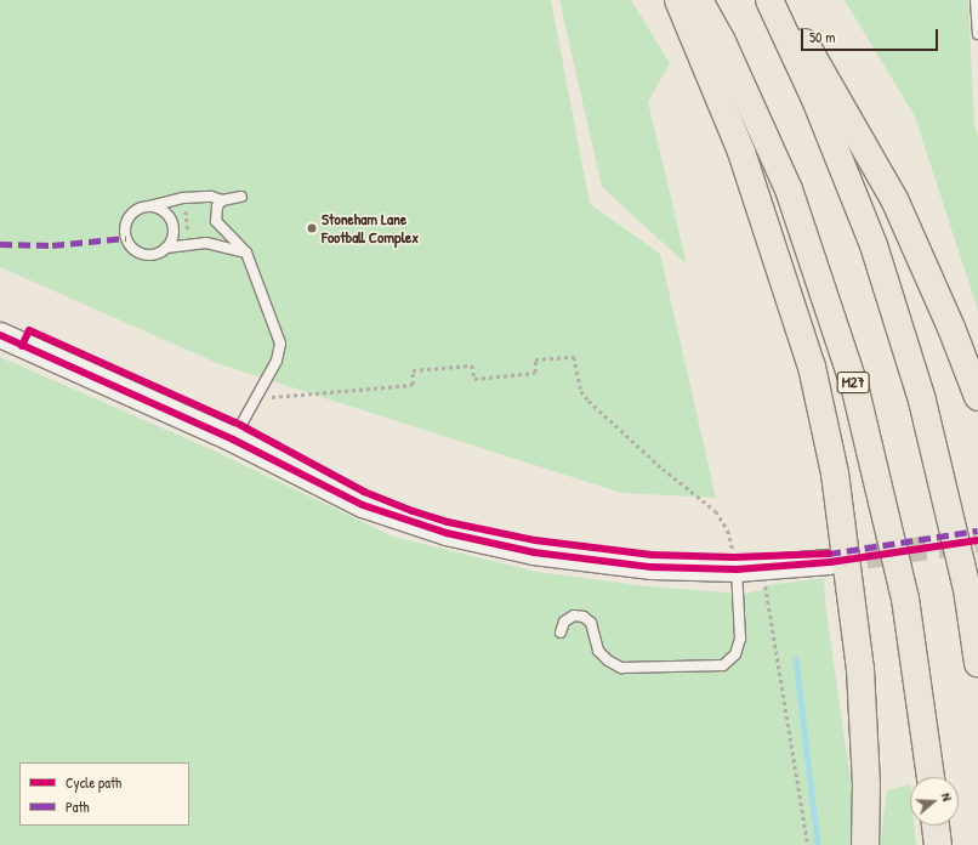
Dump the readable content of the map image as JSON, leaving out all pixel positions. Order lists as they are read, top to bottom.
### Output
{
  "streets": {
    "highway": ["M27"]
  },
  "places": ["Stoneham Lane Football Complex"],
  "legend": ["Cycle path", "Path"],
  "scale_bar": "50 m",
  "north": "right"
}
